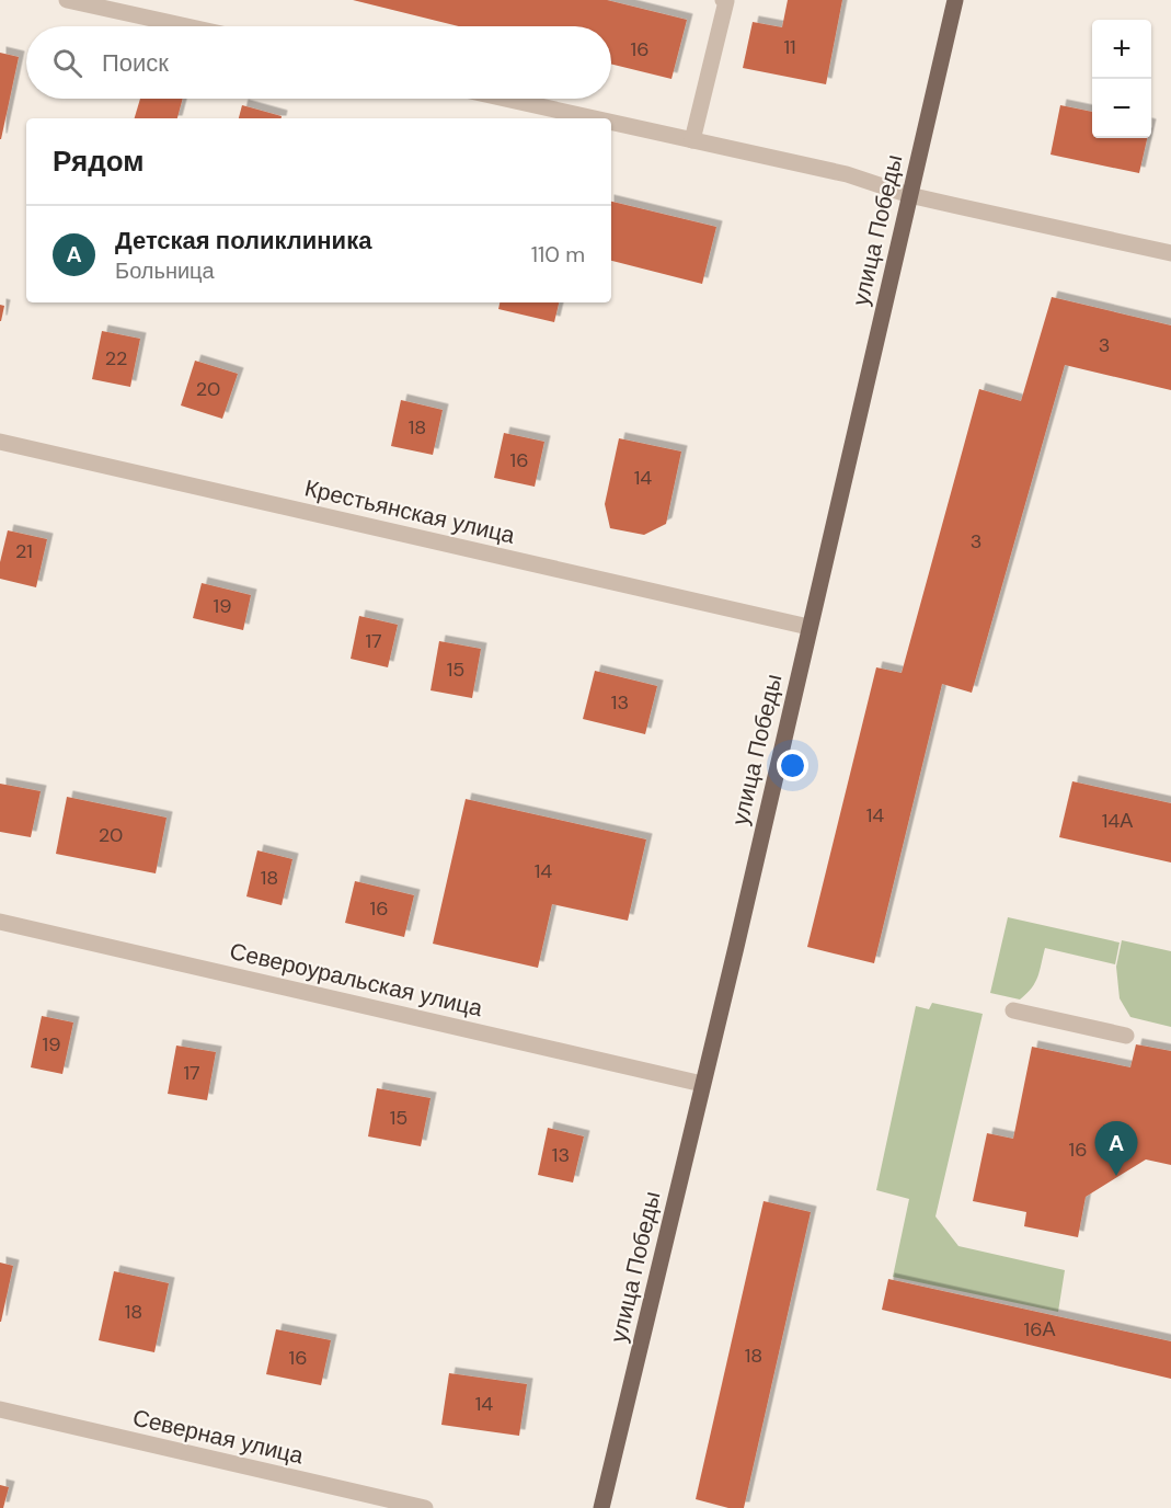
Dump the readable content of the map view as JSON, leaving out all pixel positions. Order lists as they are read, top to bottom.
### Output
{
  "streets": {
    "main road": ["улица Победы"],
    "street": ["Крестьянская улица", "Североуральская улица", "Северная улица"]
  },
  "crossings": [
    ["улица Победы", "Крестьянская улица"],
    ["улица Победы", "Североуральская улица"]
  ],
  "house_numbers": [
    "11",
    "16",
    "3",
    "22",
    "20",
    "18",
    "16",
    "14",
    "3",
    "21",
    "19",
    "17",
    "15",
    "13",
    "14",
    "14А",
    "20",
    "14",
    "18",
    "16",
    "19",
    "17",
    "15",
    "16",
    "13",
    "18",
    "16А",
    "18",
    "16",
    "14"
  ],
  "page": {
    "map_buttons": ["+", "−"],
    "search": "Поиск",
    "heading": "Рядом",
    "list": [
      {
        "mark": "A",
        "name": "Детская поликлиника",
        "note": "Больница",
        "value": "110 m"
      }
    ],
    "pins": "A"
  }
}
